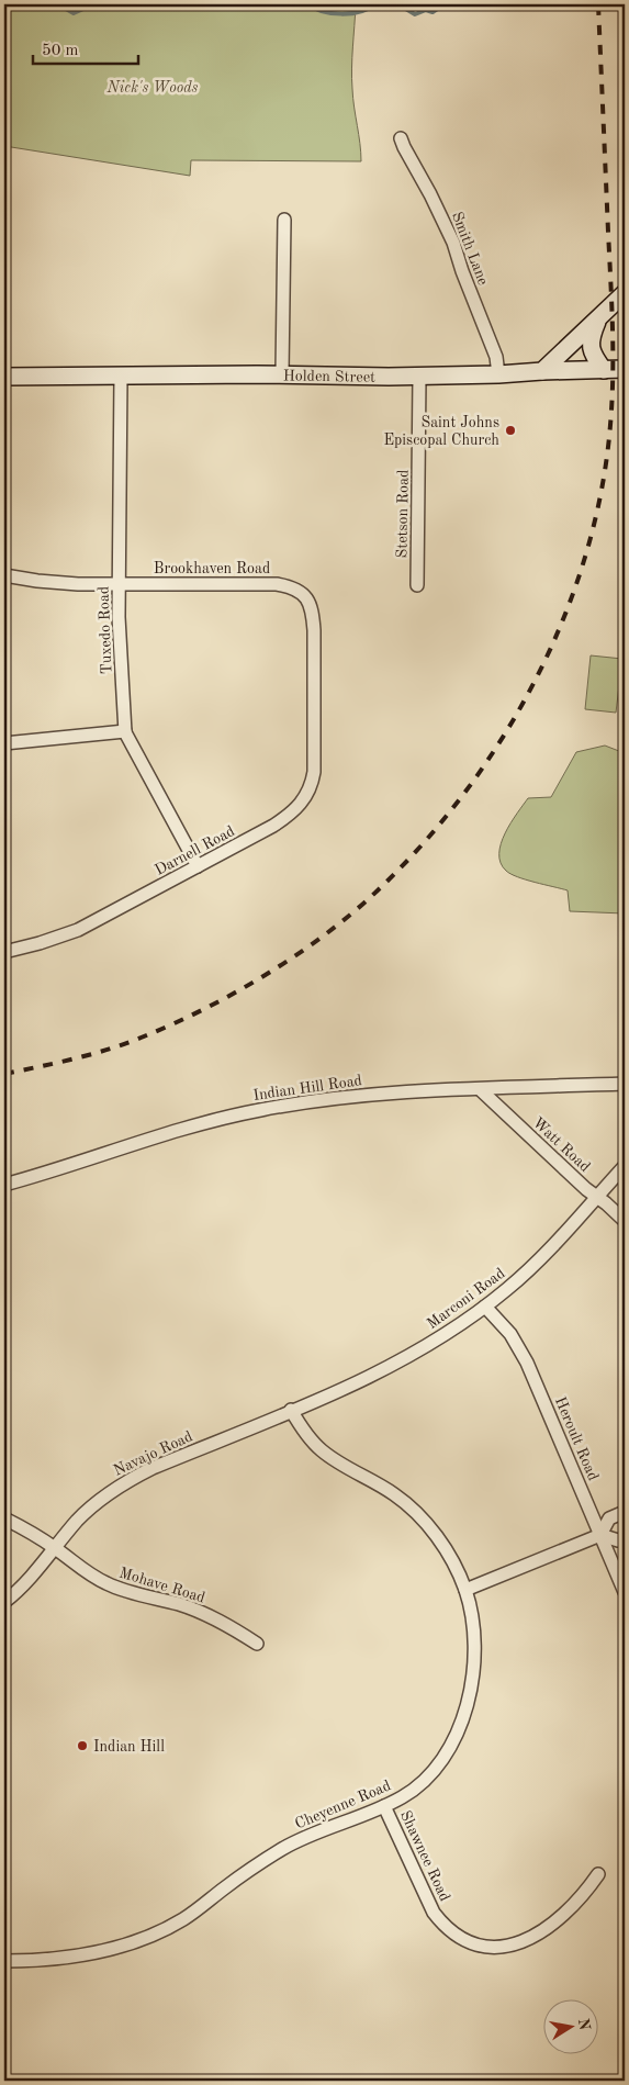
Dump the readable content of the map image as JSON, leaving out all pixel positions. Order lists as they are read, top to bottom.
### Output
{
  "streets": {
    "main road": ["Holden Street"],
    "street": [
      "Smith Lane",
      "Stetson Road",
      "Brookhaven Road",
      "Tuxedo Road",
      "Darnell Road",
      "Indian Hill Road",
      "Watt Road",
      "Marconi Road",
      "Heroult Road",
      "Navajo Road",
      "Mohave Road",
      "Cheyenne Road",
      "Shawnee Road"
    ]
  },
  "crossings": [
    ["Smith Lane", "Holden Street"],
    ["Holden Street", "Stetson Road"],
    ["Holden Street", "Tuxedo Road"],
    ["Brookhaven Road", "Tuxedo Road"],
    ["Brookhaven Road", "Darnell Road"],
    ["Tuxedo Road", "Darnell Road"],
    ["Indian Hill Road", "Watt Road"],
    ["Watt Road", "Marconi Road"],
    ["Marconi Road", "Heroult Road"],
    ["Marconi Road", "Navajo Road"],
    ["Marconi Road", "Cheyenne Road"],
    ["Navajo Road", "Mohave Road"],
    ["Navajo Road", "Cheyenne Road"],
    ["Cheyenne Road", "Shawnee Road"]
  ],
  "parks": ["Nick's Woods"],
  "places": ["Saint Johns Episcopal Church", "Indian Hill"],
  "scale_bar": "50 m",
  "north": "right"
}
